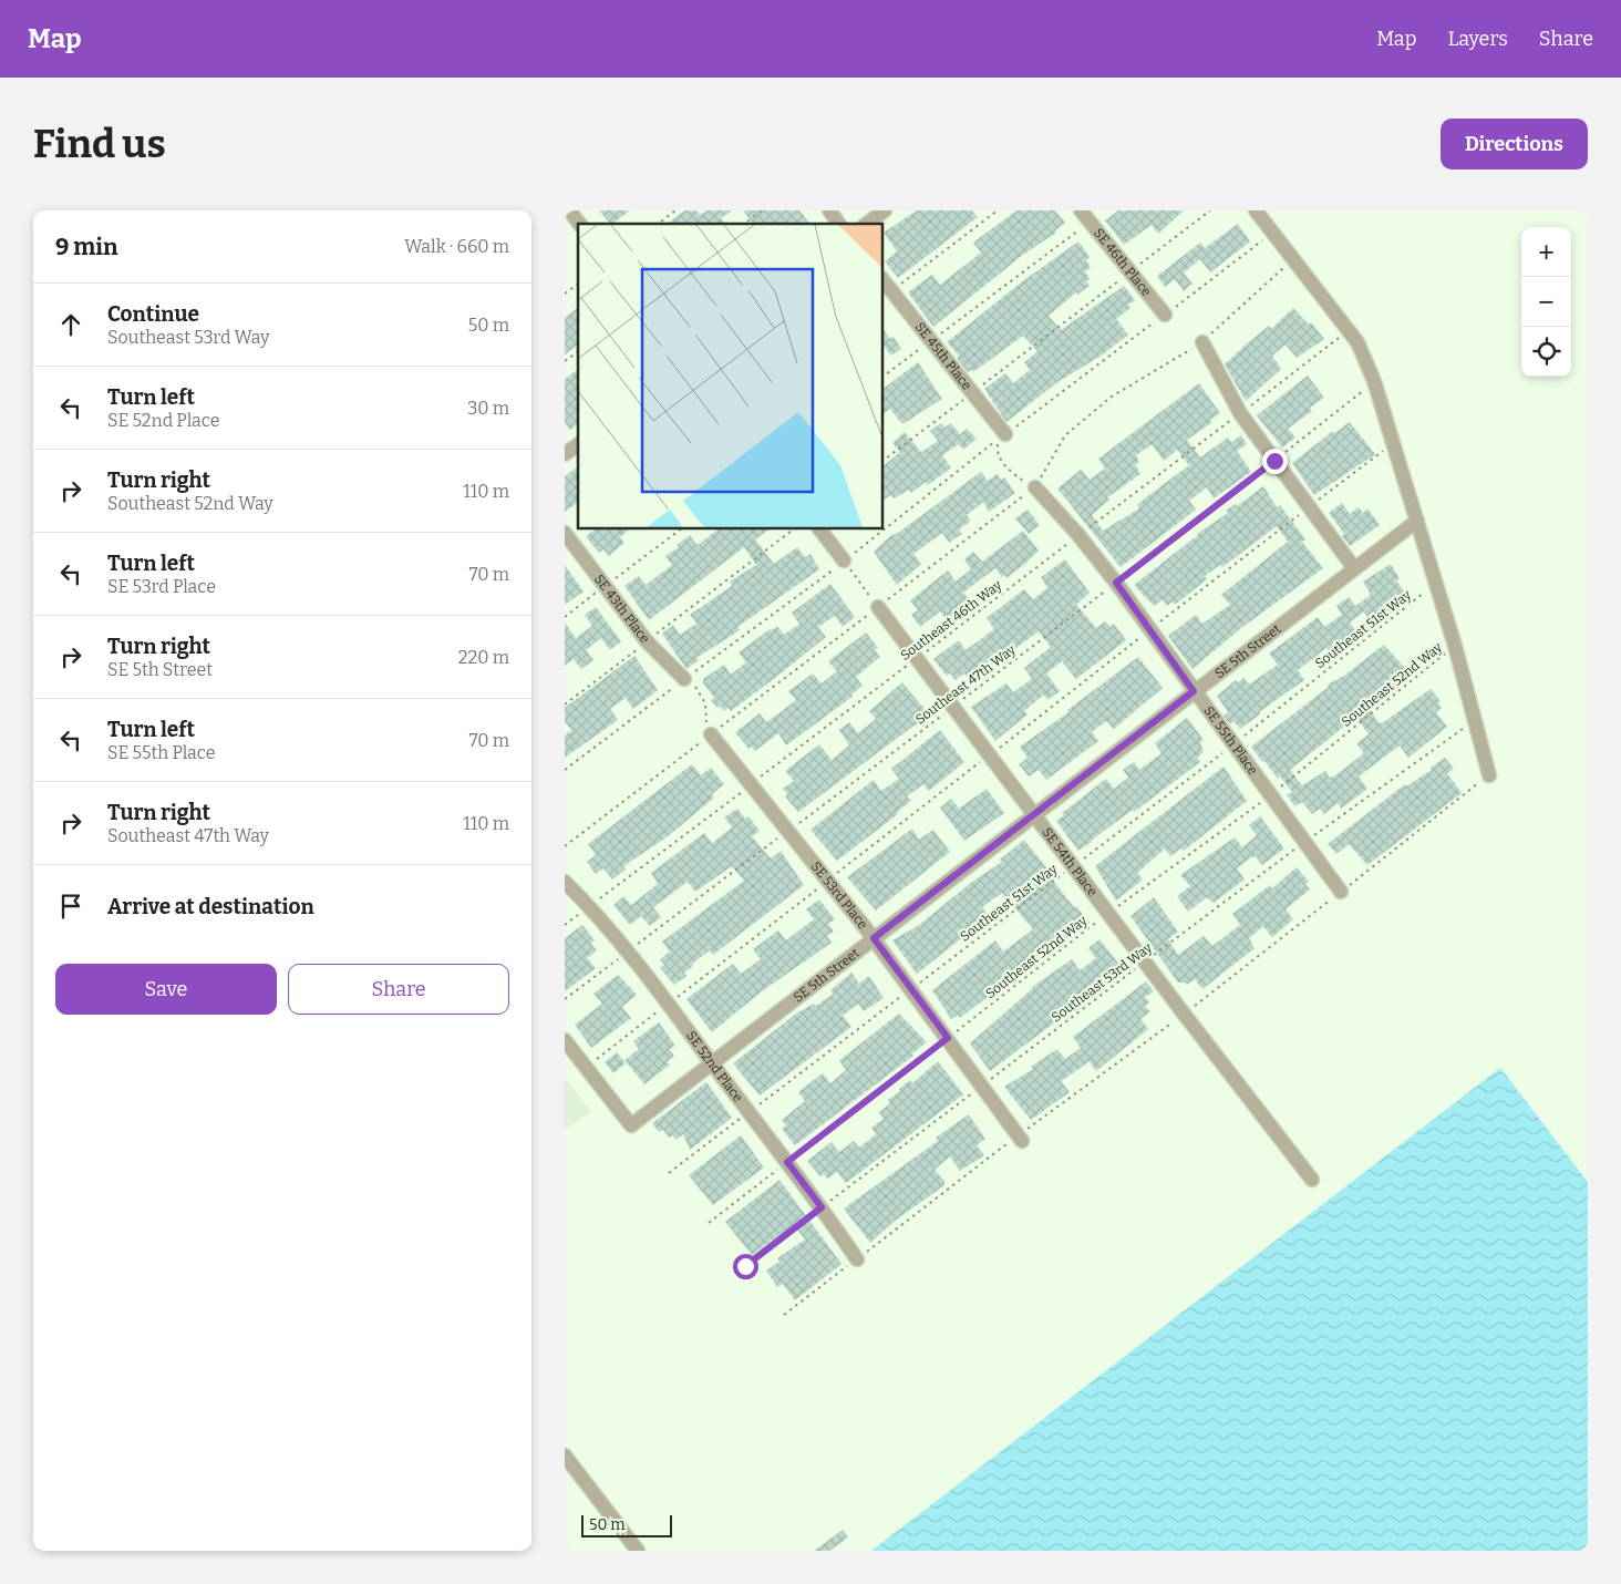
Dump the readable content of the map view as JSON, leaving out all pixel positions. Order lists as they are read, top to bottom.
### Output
{
  "streets": {
    "street": [
      "SE 46th Place",
      "SE 45th Place",
      "SE 43th Place",
      "SE 5th Street",
      "SE 55th Place",
      "SE 54th Place",
      "SE 53rd Place",
      "SE 52nd Place"
    ],
    "path": [
      "Southeast 46th Way",
      "Southeast 51st Way",
      "Southeast 47th Way",
      "Southeast 52nd Way",
      "Southeast 53rd Way"
    ]
  },
  "crossings": [
    ["Southeast 46th Way", "SE 55th Place"],
    ["Southeast 46th Way", "SE 54th Place"],
    ["Southeast 46th Way", "SE 53rd Place"],
    ["Southeast 46th Way", "SE 52nd Place"],
    ["Southeast 51st Way", "SE 55th Place"],
    ["Southeast 51st Way", "SE 54th Place"],
    ["Southeast 51st Way", "SE 53rd Place"],
    ["Southeast 51st Way", "SE 52nd Place"],
    ["SE 5th Street", "SE 55th Place"],
    ["SE 5th Street", "SE 54th Place"],
    ["SE 5th Street", "SE 53rd Place"],
    ["SE 5th Street", "SE 52nd Place"],
    ["Southeast 47th Way", "SE 55th Place"],
    ["Southeast 47th Way", "SE 54th Place"],
    ["Southeast 47th Way", "SE 53rd Place"],
    ["Southeast 47th Way", "SE 52nd Place"],
    ["Southeast 52nd Way", "SE 55th Place"],
    ["Southeast 52nd Way", "SE 54th Place"],
    ["Southeast 52nd Way", "SE 53rd Place"],
    ["Southeast 52nd Way", "SE 52nd Place"],
    ["SE 55th Place", "Southeast 53rd Way"],
    ["SE 54th Place", "Southeast 53rd Way"],
    ["SE 53rd Place", "Southeast 53rd Way"],
    ["Southeast 53rd Way", "SE 52nd Place"]
  ],
  "scale_bar": "50 m",
  "page": {
    "header": "Map",
    "nav": ["Map", "Layers", "Share"],
    "buttons": [
      "Directions",
      ["Save", "Share"]
    ],
    "title": "Find us",
    "heading": ["9 min", "Walk · 660 m"],
    "map_buttons": ["+", "−"],
    "list": [
      ["Continue", "Southeast 53rd Way", "50 m"],
      ["Turn left", "SE 52nd Place", "30 m"],
      ["Turn right", "Southeast 52nd Way", "110 m"],
      ["Turn left", "SE 53rd Place", "70 m"],
      ["Turn right", "SE 5th Street", "220 m"],
      ["Turn left", "SE 55th Place", "70 m"],
      ["Turn right", "Southeast 47th Way", "110 m"],
      "Arrive at destination"
    ],
    "scale": "50 m"
  }
}
